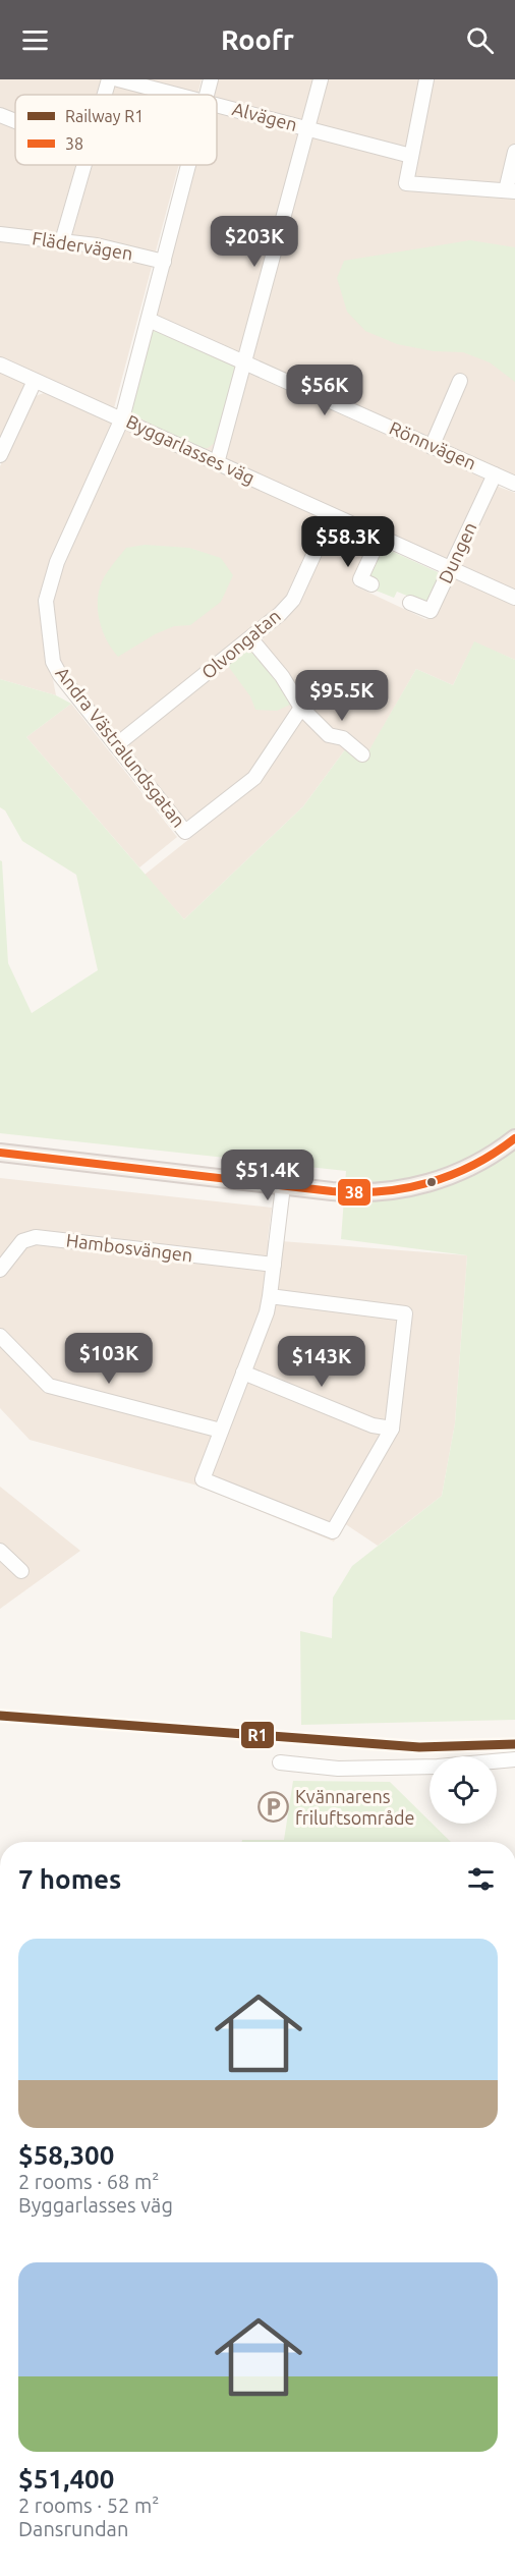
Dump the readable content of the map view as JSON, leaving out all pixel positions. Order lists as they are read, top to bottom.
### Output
{
  "streets": {
    "street": [
      "Alvägen",
      "Flädervägen",
      "Rönnvägen",
      "Byggarlasses väg",
      "Dungen",
      "Olvongatan",
      "Andra Västralundsgatan",
      "Hambosvängen"
    ]
  },
  "crossings": [
    ["Flädervägen", "Andra Västralundsgatan"],
    ["Rönnvägen", "Dungen"],
    ["Rönnvägen", "Andra Västralundsgatan"],
    ["Byggarlasses väg", "Dungen"],
    ["Byggarlasses väg", "Olvongatan"],
    ["Byggarlasses väg", "Andra Västralundsgatan"],
    ["Olvongatan", "Andra Västralundsgatan"]
  ],
  "places": {
    "parking": ["Kvännarens friluftsområde"]
  },
  "lines": ["transit line 38", "rail line R1"],
  "legend": ["Railway R1", "38"],
  "page": {
    "header": "Roofr",
    "price": [
      "$203K",
      "$56K",
      "$58.3K",
      "$95.5K",
      "$51.4K",
      "$103K",
      "$143K"
    ],
    "heading": "7 homes",
    "list": [
      {
        "name": "$58,300",
        "note": "2 rooms · 68 m² · Byggarlasses väg"
      },
      {
        "name": "$51,400",
        "note": "2 rooms · 52 m² · Dansrundan"
      }
    ]
  }
}
